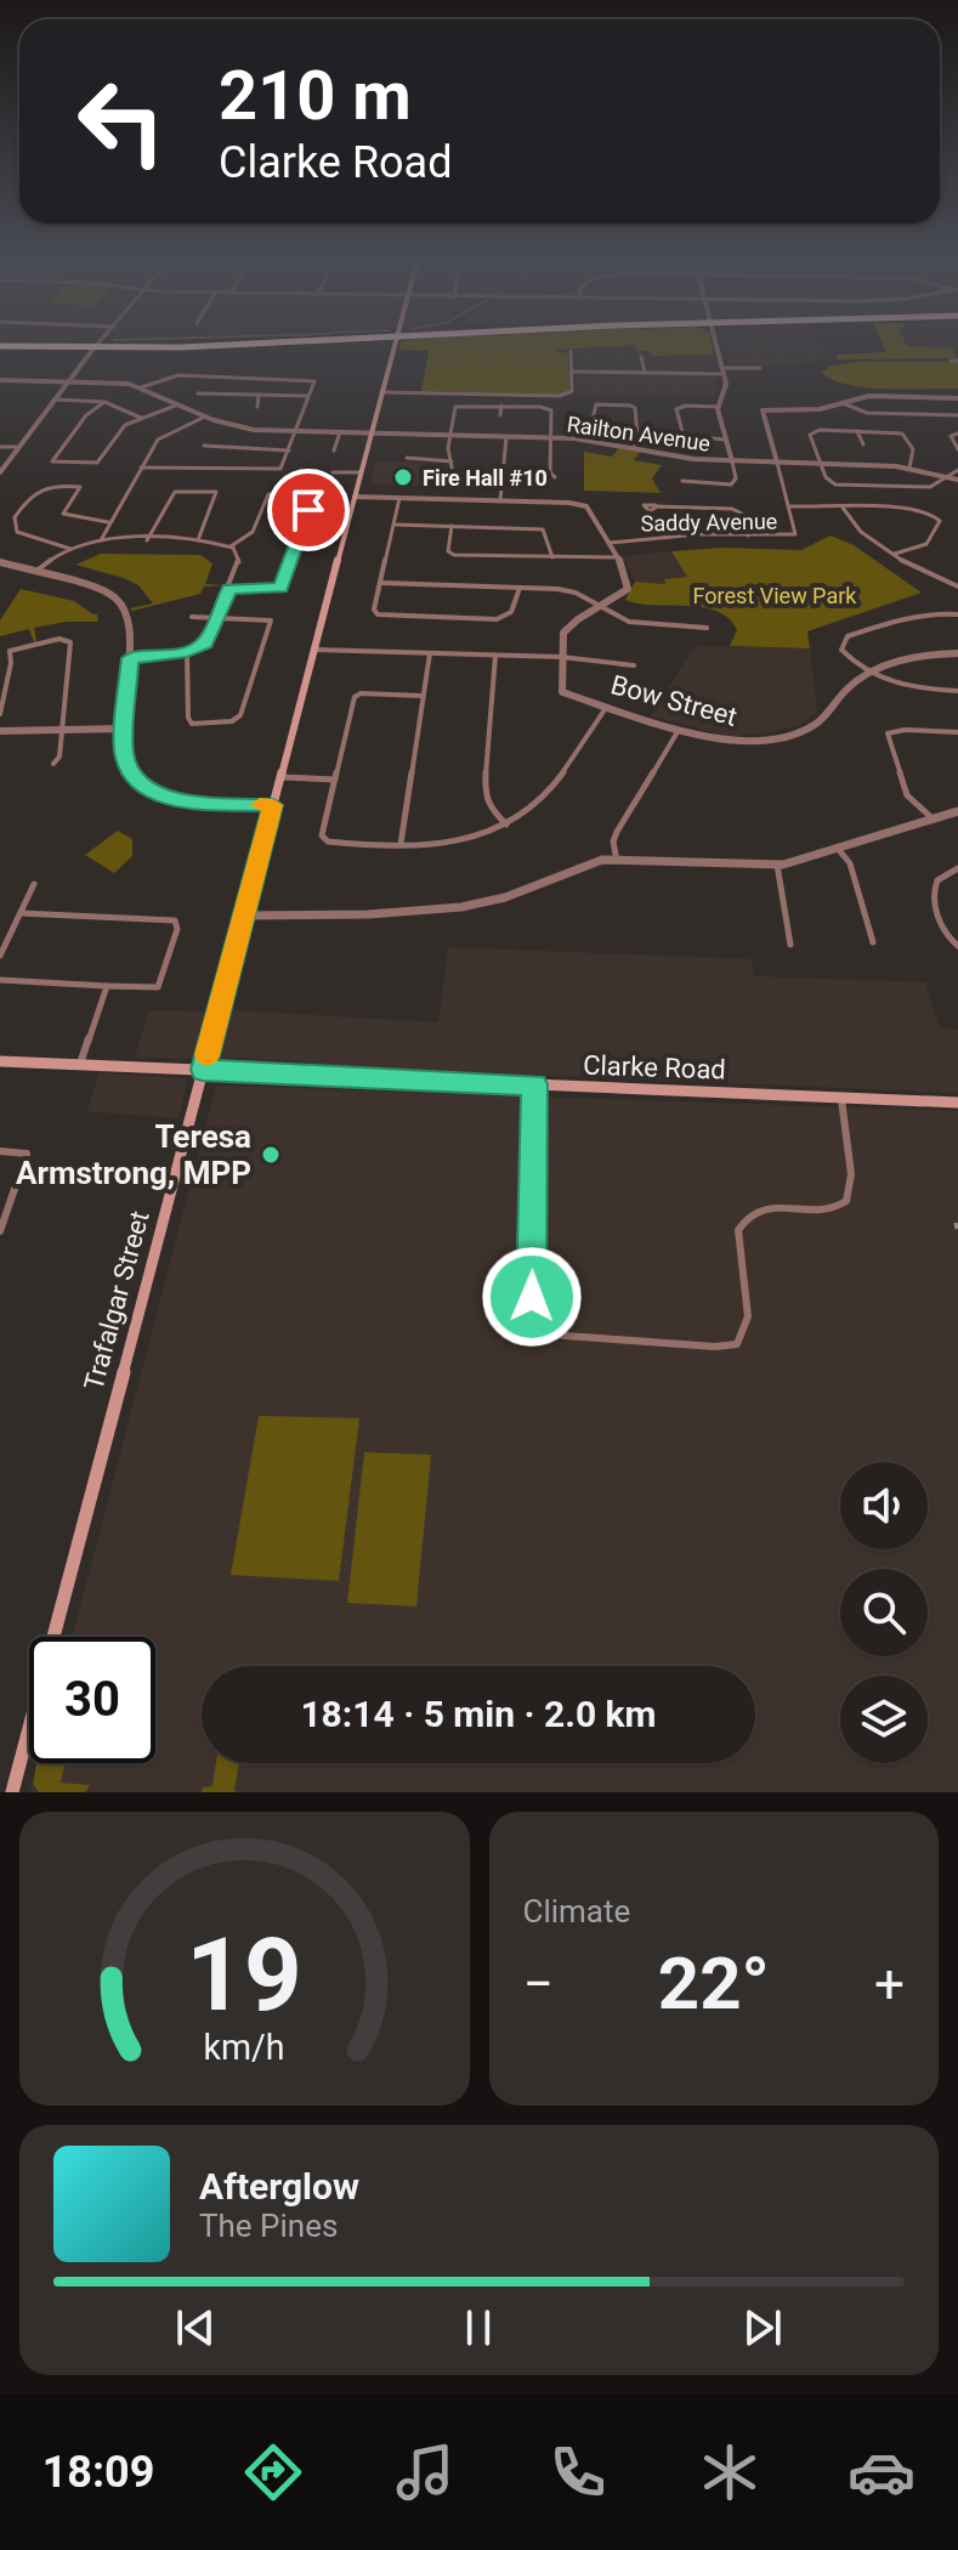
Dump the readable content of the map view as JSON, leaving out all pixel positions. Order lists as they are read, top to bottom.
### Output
{
  "streets": {
    "main road": ["Clarke Road", "Trafalgar Street"],
    "street": ["Railton Avenue", "Saddy Avenue", "Bow Street"]
  },
  "crossings": [
    ["Railton Avenue", "Saddy Avenue"],
    ["Railton Avenue", "Trafalgar Street"],
    ["Clarke Road", "Trafalgar Street"]
  ],
  "parks": ["Forest View Park"],
  "places": ["Fire Hall #10", "Teresa Armstrong, MPP"],
  "page": {
    "turn": ["210 m", "Clarke Road"],
    "limit": "30",
    "trip": "18:14 · 5 min · 2.0 km",
    "tile": "Climate",
    "heat": ["−", "22°", "+"],
    "song": ["Afterglow", "The Pines"],
    "tabs": "18:09",
    "gauge": ["19", "km/h"]
  }
}
